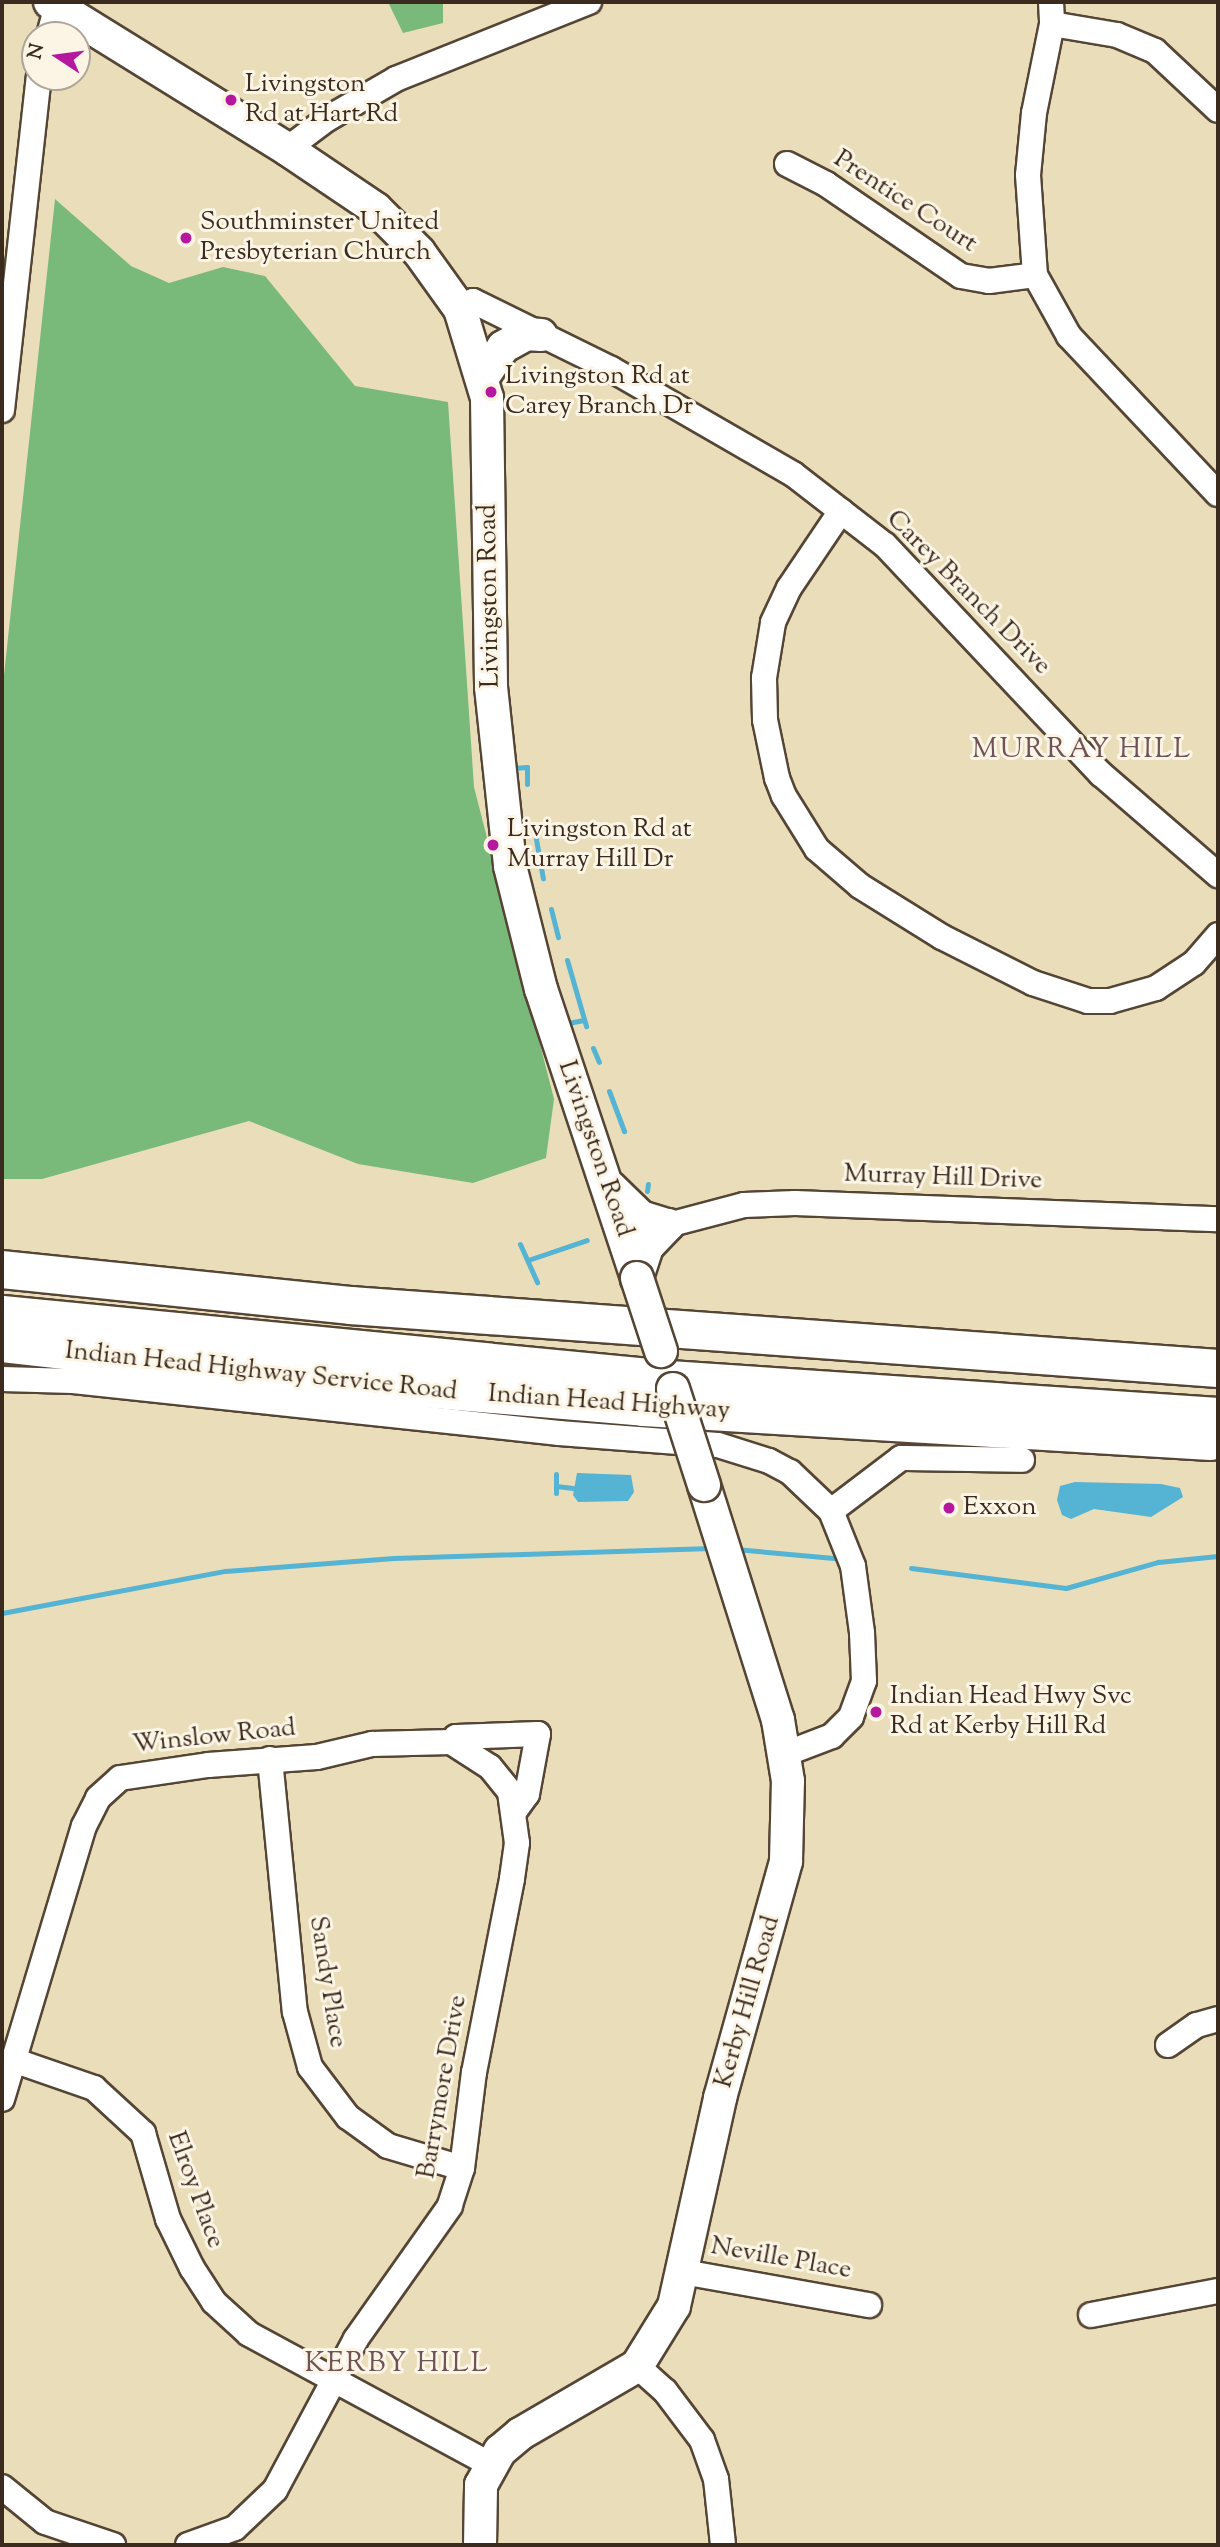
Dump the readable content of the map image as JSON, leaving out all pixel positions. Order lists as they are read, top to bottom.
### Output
{
  "streets": {
    "highway": ["Indian Head Highway"],
    "main road": ["Livingston Road", "Kerby Hill Road"],
    "street": [
      "Prentice Court",
      "Carey Branch Drive",
      "Murray Hill Drive",
      "Indian Head Highway Service Road",
      "Winslow Road",
      "Sandy Place",
      "Barrymore Drive",
      "Elroy Place",
      "Neville Place"
    ]
  },
  "crossings": [
    ["Carey Branch Drive", "Livingston Road"],
    ["Livingston Road", "Kerby Hill Road"],
    ["Indian Head Highway Service Road", "Kerby Hill Road"],
    ["Winslow Road", "Sandy Place"],
    ["Winslow Road", "Barrymore Drive"],
    ["Winslow Road", "Elroy Place"],
    ["Sandy Place", "Barrymore Drive"],
    ["Kerby Hill Road", "Elroy Place"],
    ["Kerby Hill Road", "Neville Place"],
    ["Barrymore Drive", "Elroy Place"]
  ],
  "districts": ["MURRAY HILL", "KERBY HILL"],
  "places": [
    "Livingston Rd at Hart Rd",
    "Southminster United Presbyterian Church",
    "Livingston Rd at Carey Branch Dr",
    "Livingston Rd at Murray Hill Dr",
    "Exxon",
    "Indian Head Hwy Svc Rd at Kerby Hill Rd"
  ],
  "north": "left"
}
